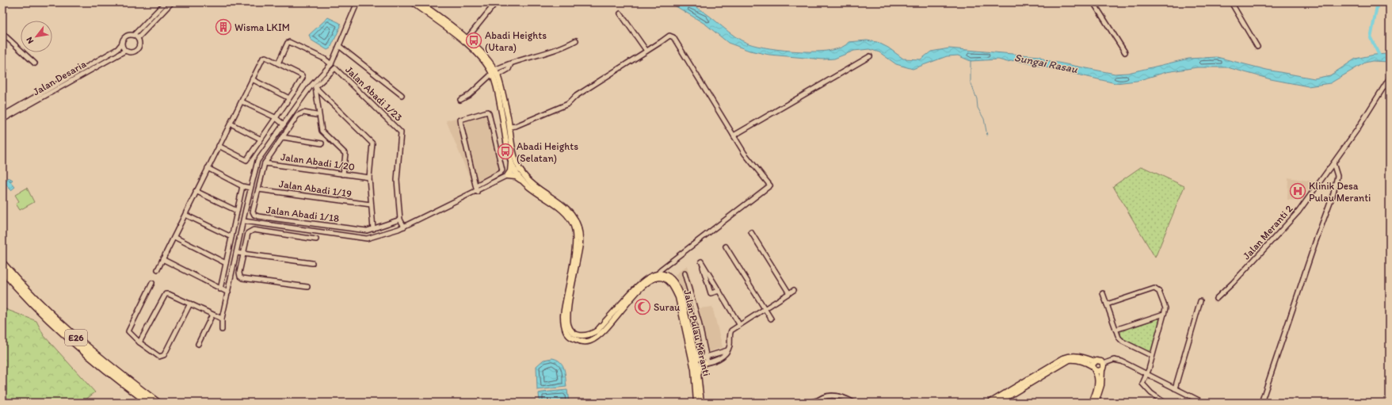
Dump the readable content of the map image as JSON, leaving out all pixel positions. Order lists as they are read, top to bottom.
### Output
{
  "streets": {
    "highway": ["E26"],
    "main road": ["Jalan Pulau Meranti"],
    "street": [
      "Jalan Desaria",
      "Jalan Abadi 1/23",
      "Jalan Abadi 1/20",
      "Jalan Abadi 1/19",
      "Jalan Abadi 1/18",
      "Jalan Meranti 2"
    ]
  },
  "crossings": [
    ["Jalan Abadi 1/23", "Jalan Abadi 1/18"],
    ["Jalan Abadi 1/20", "Jalan Abadi 1/18"],
    ["Jalan Abadi 1/19", "Jalan Abadi 1/18"]
  ],
  "water": ["Sungai Rasau"],
  "places": {
    "building": ["Wisma LKIM"],
    "bus stop": ["Abadi Heights (Utara)", "Abadi Heights (Selatan)"],
    "hospital": ["Klinik Desa Pulau Meranti"],
    "mosque": ["Surau"]
  },
  "north": "bottom left"
}
